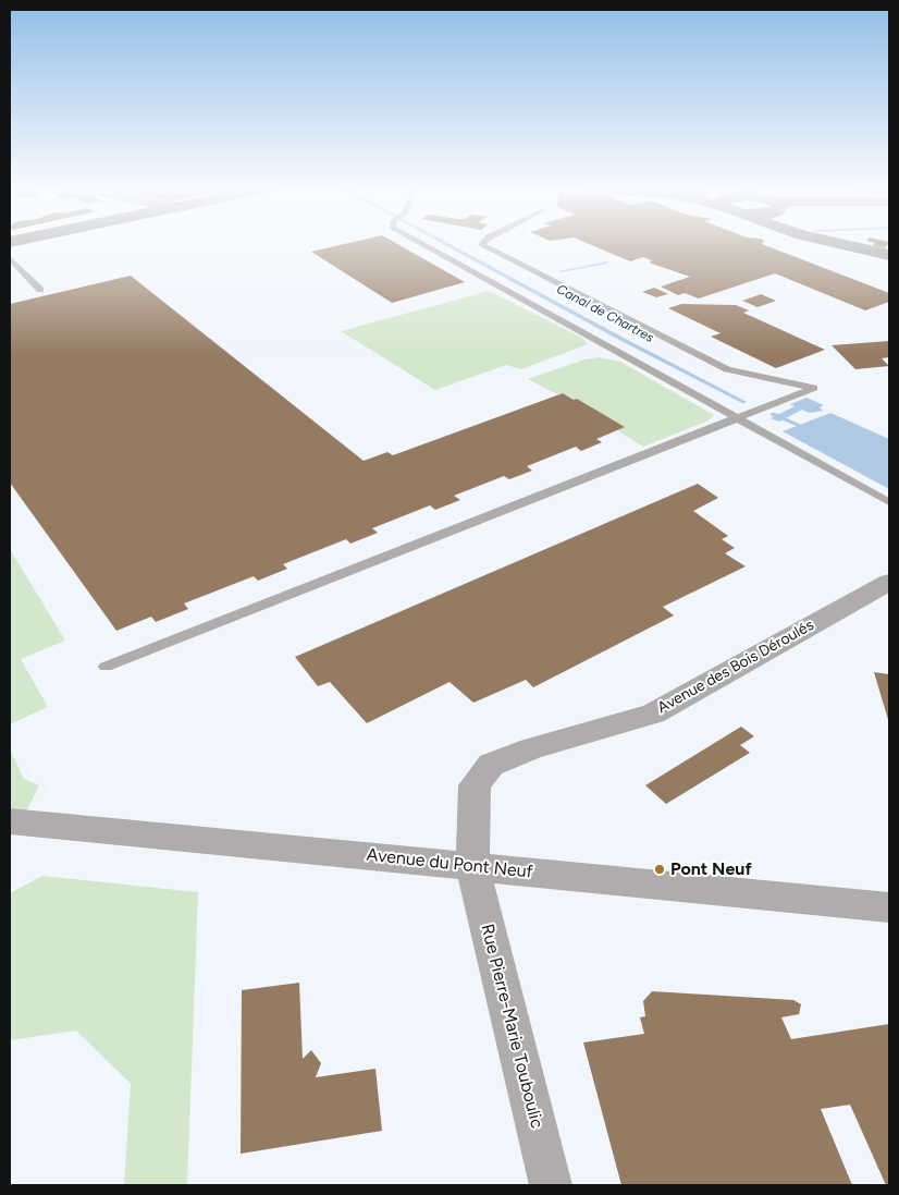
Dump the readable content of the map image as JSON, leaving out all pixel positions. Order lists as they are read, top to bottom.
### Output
{
  "streets": {
    "street": ["Avenue des Bois Déroulés", "Avenue du Pont Neuf", "Rue Pierre-Marie Touboulic"]
  },
  "crossings": [
    ["Avenue des Bois Déroulés", "Avenue du Pont Neuf"],
    ["Avenue des Bois Déroulés", "Rue Pierre-Marie Touboulic"],
    ["Avenue du Pont Neuf", "Rue Pierre-Marie Touboulic"]
  ],
  "water": ["Canal de Chartres"],
  "places": ["Pont Neuf"]
}
